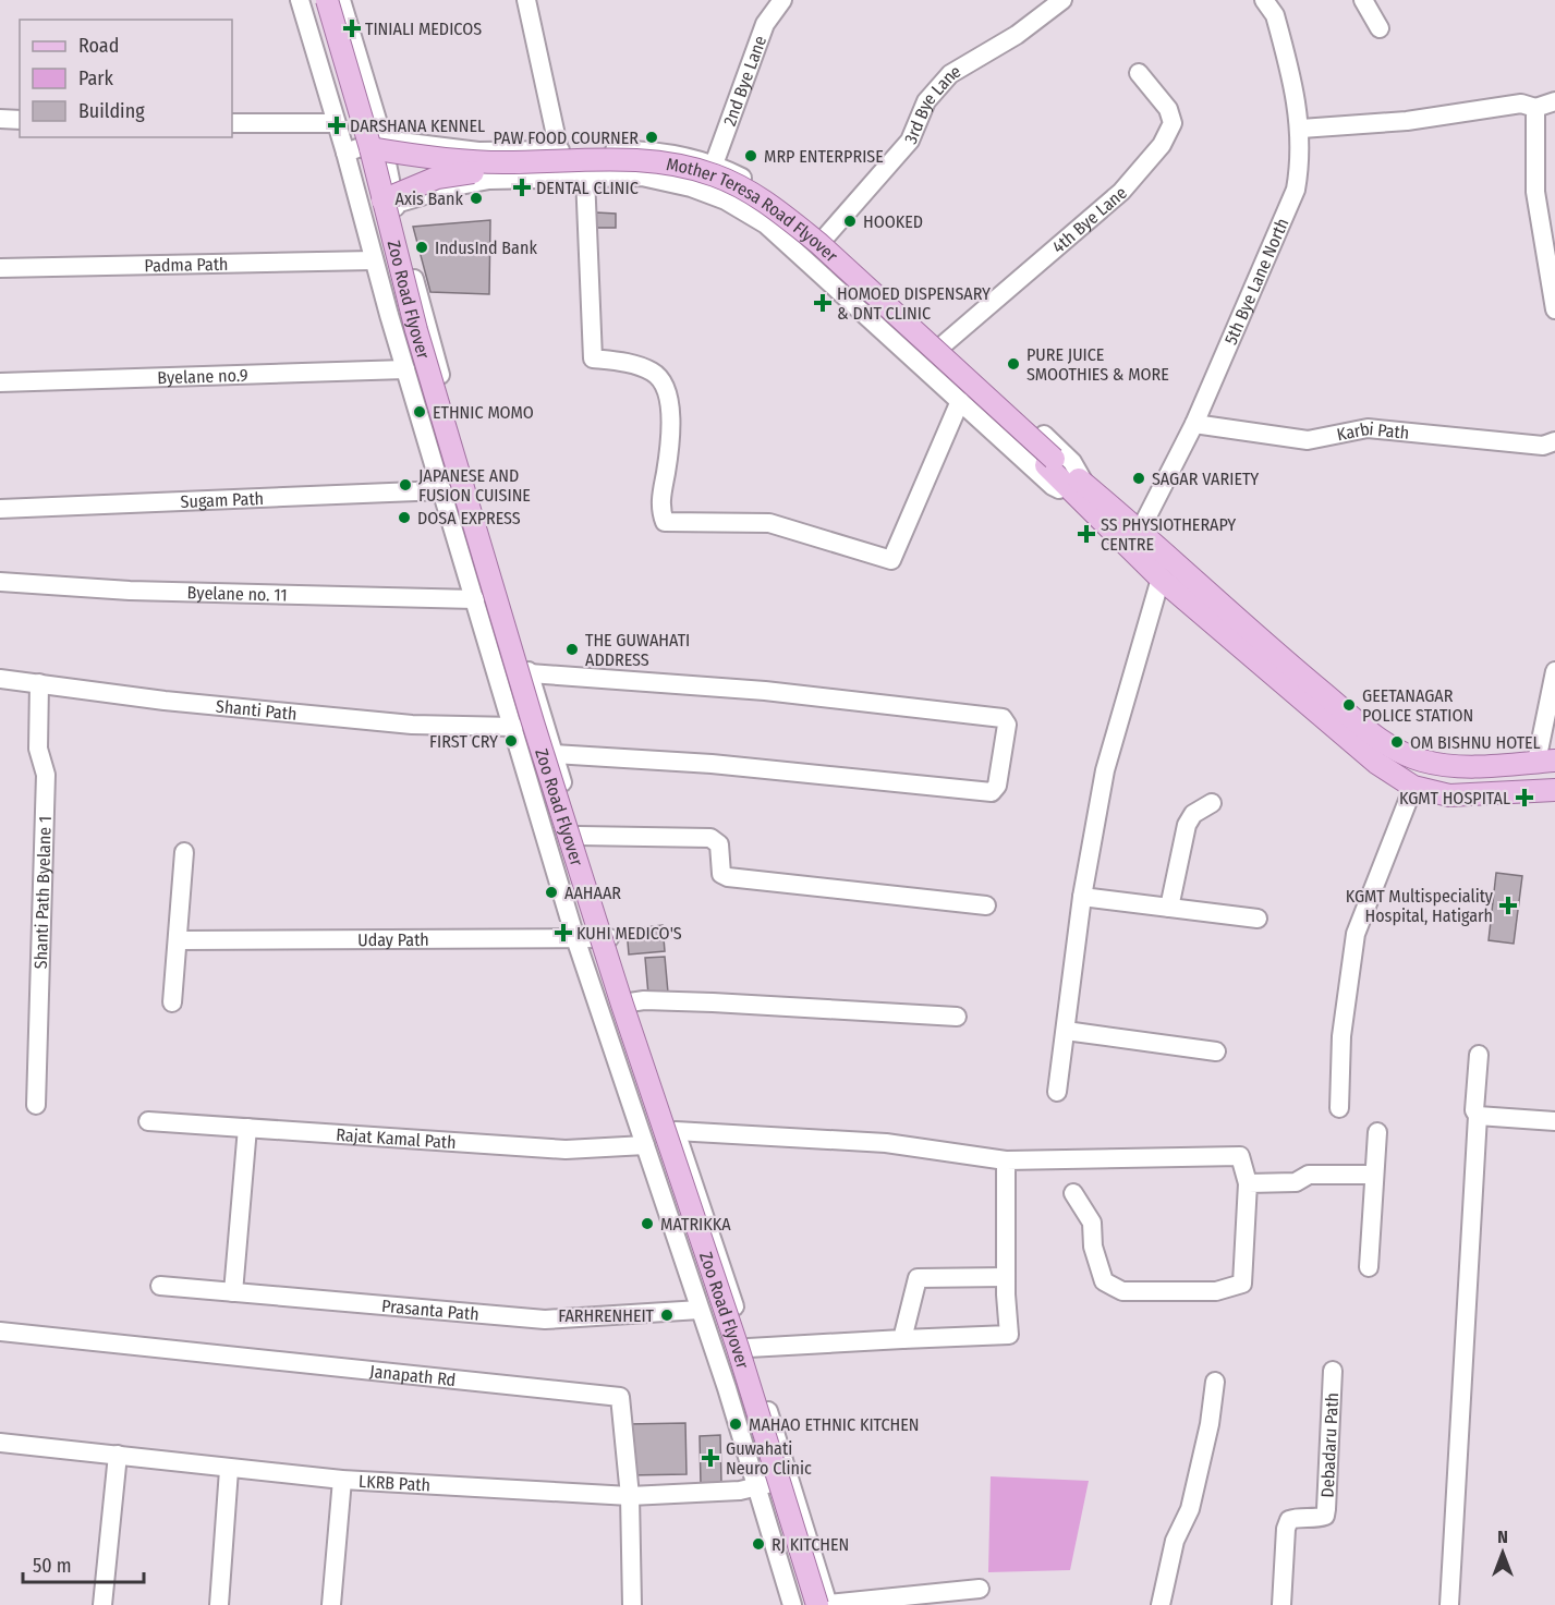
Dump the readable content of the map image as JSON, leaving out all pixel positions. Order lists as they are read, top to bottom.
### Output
{
  "streets": {
    "main road": ["Mother Teresa Road Flyover", "Zoo Road Flyover"],
    "street": [
      "2nd Bye Lane",
      "3rd Bye Lane",
      "4th Bye Lane",
      "Padma Path",
      "5th Bye Lane North",
      "Byelane no.9",
      "Karbi Path",
      "Sugam Path",
      "Byelane no. 11",
      "Shanti Path",
      "Shanti Path Byelane 1",
      "Uday Path",
      "Rajat Kamal Path",
      "Prasanta Path",
      "Janapath Rd",
      "Debadaru Path",
      "LKRB Path"
    ]
  },
  "crossings": [
    ["Mother Teresa Road Flyover", "5th Bye Lane North"],
    ["Mother Teresa Road Flyover", "Zoo Road Flyover"],
    ["5th Bye Lane North", "Karbi Path"],
    ["Shanti Path", "Shanti Path Byelane 1"],
    ["Janapath Rd", "LKRB Path"]
  ],
  "places": {
    "health": [
      "TINIALI MEDICOS",
      "DARSHANA KENNEL",
      "DENTAL CLINIC",
      "HOMOED DISPENSARY & DNT CLINIC",
      "SS PHYSIOTHERAPY CENTRE",
      "KGMT HOSPITAL",
      "KGMT Multispeciality Hospital, Hatigarh",
      "KUHI MEDICO'S",
      "Guwahati Neuro Clinic"
    ],
    "other": [
      "PAW FOOD COURNER",
      "MRP ENTERPRISE",
      "Axis Bank",
      "HOOKED",
      "IndusInd Bank",
      "PURE JUICE SMOOTHIES & MORE",
      "ETHNIC MOMO",
      "SAGAR VARIETY",
      "JAPANESE AND FUSION CUISINE",
      "DOSA EXPRESS",
      "THE GUWAHATI ADDRESS",
      "GEETANAGAR POLICE STATION",
      "FIRST CRY",
      "OM BISHNU HOTEL",
      "AAHAAR",
      "MATRIKKA",
      "FARHRENHEIT",
      "MAHAO ETHNIC KITCHEN",
      "RJ KITCHEN"
    ]
  },
  "legend": ["Road", "Park", "Building"],
  "scale_bar": "50 m",
  "north": "top"
}
